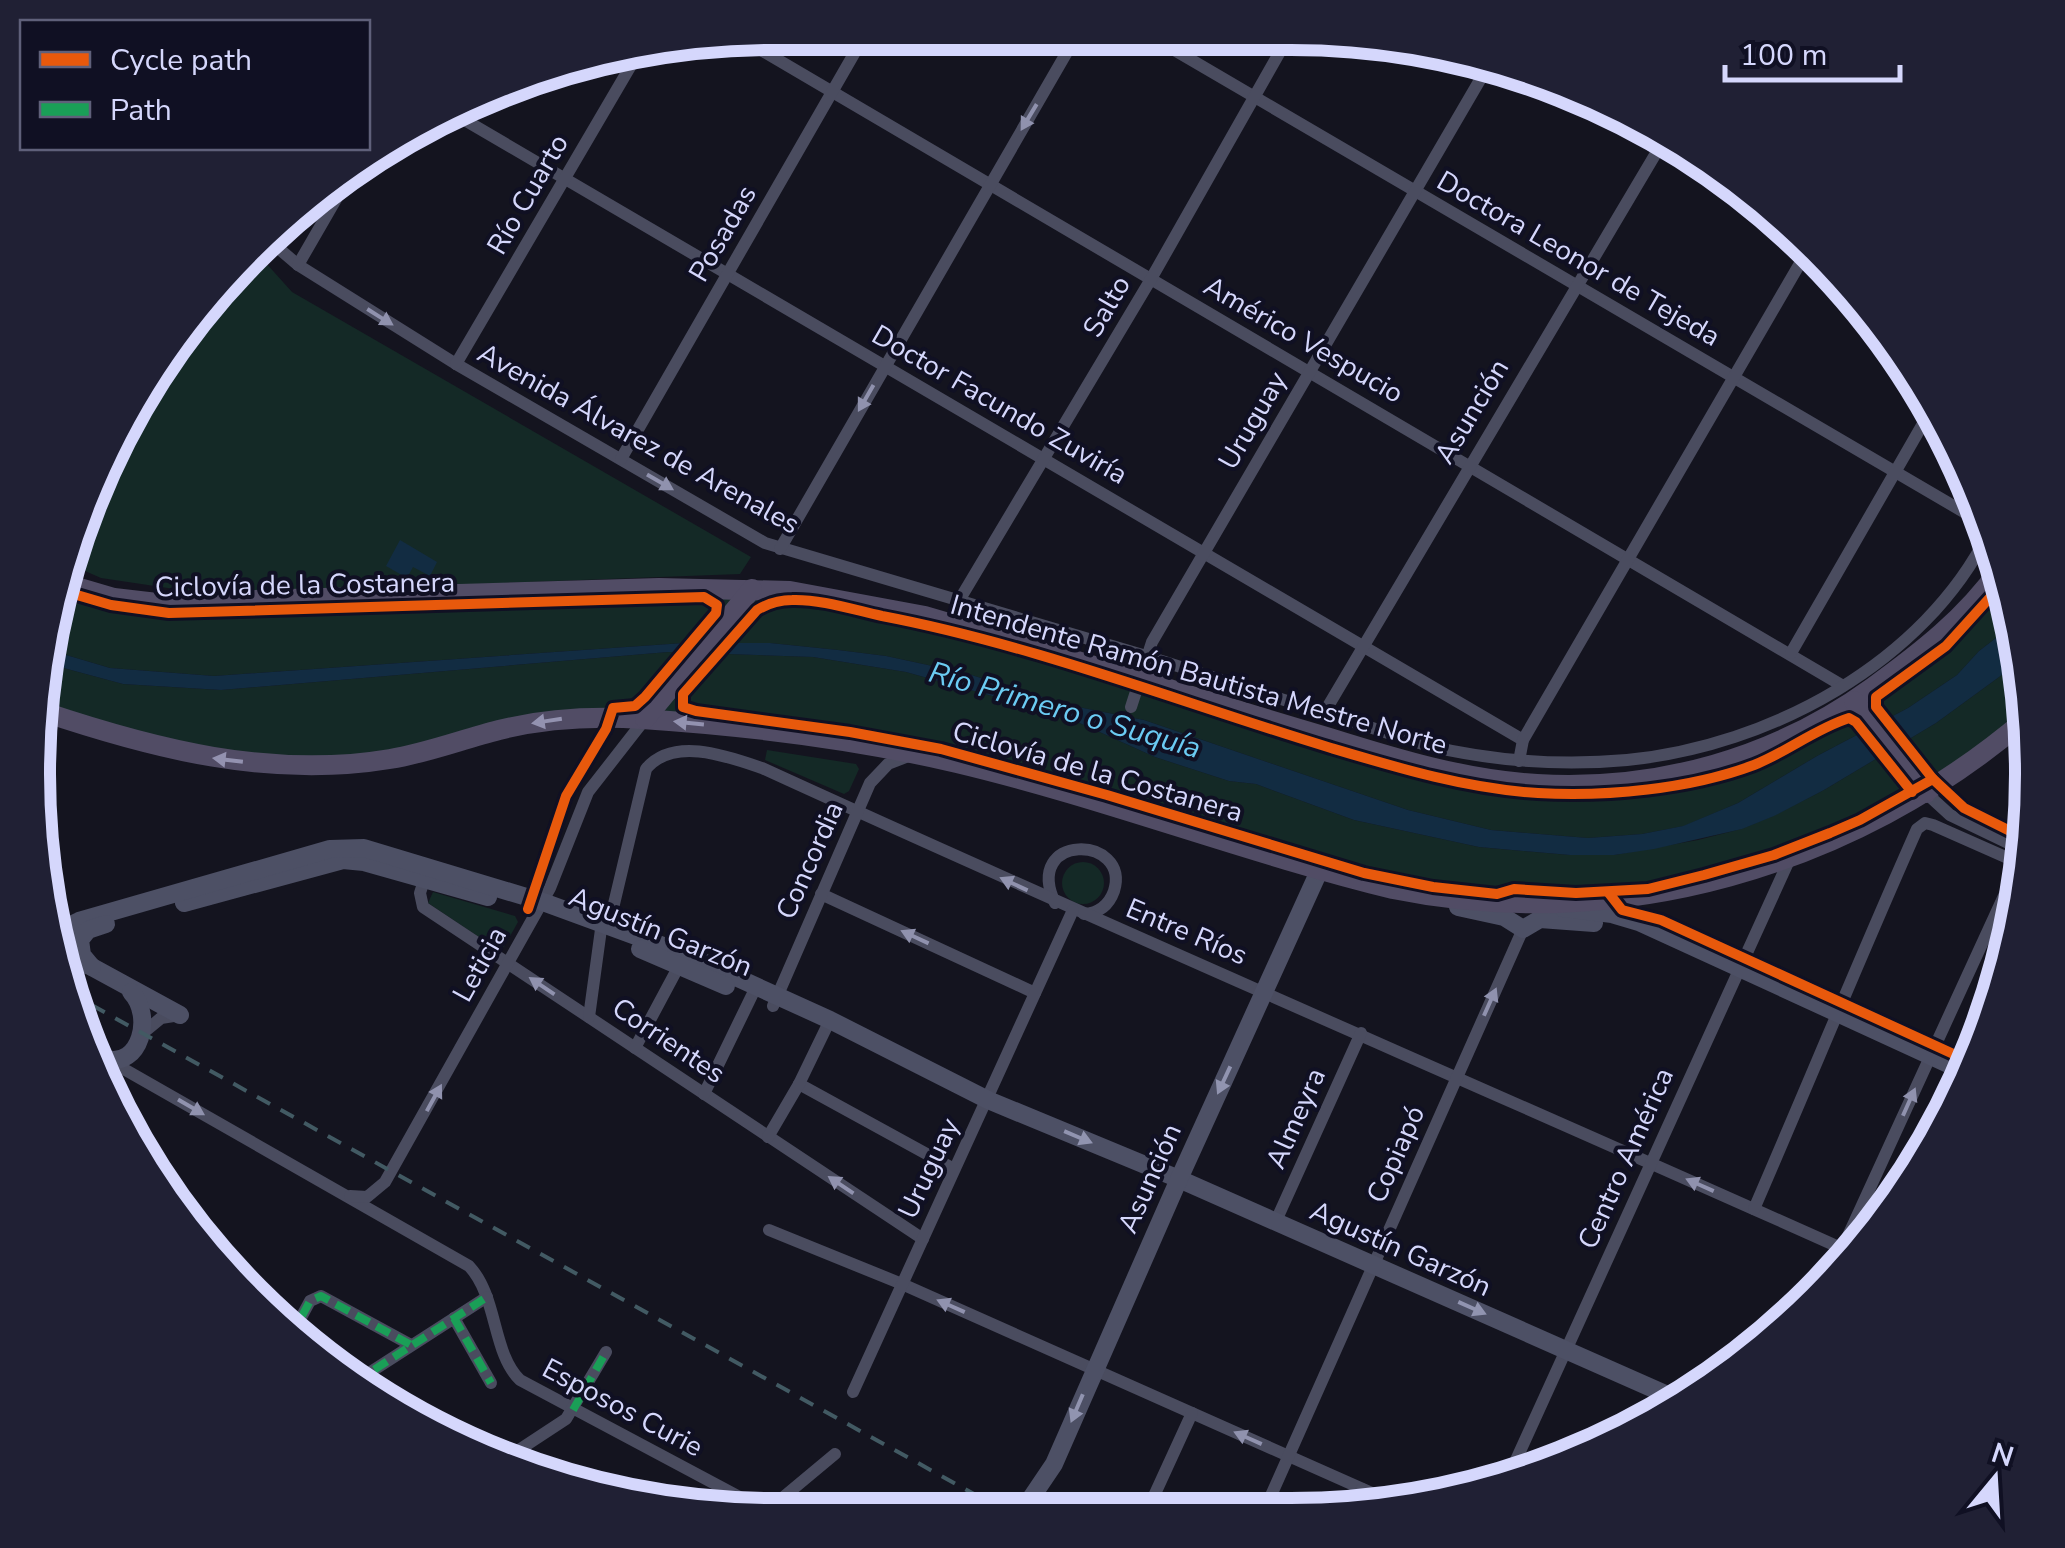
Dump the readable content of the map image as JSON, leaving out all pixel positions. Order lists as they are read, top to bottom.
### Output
{
  "streets": {
    "main road": ["Asunción", "Intendente Ramón Bautista Mestre Norte", "Agustín Garzón"],
    "street": [
      "Río Cuarto",
      "Posadas",
      "Doctora Leonor de Tejeda",
      "Salto",
      "Américo Vespucio",
      "Doctor Facundo Zuviría",
      "Uruguay",
      "Avenida Álvarez de Arenales",
      "Concordia",
      "Entre Ríos",
      "Leticia",
      "Corrientes",
      "Almeyra",
      "Copiapó",
      "Centro América",
      "Esposos Curie"
    ],
    "cycle path": ["Ciclovía de la Costanera"]
  },
  "crossings": [
    ["Río Cuarto", "Doctor Facundo Zuviría"],
    ["Río Cuarto", "Avenida Álvarez de Arenales"],
    ["Posadas", "Américo Vespucio"],
    ["Posadas", "Doctor Facundo Zuviría"],
    ["Posadas", "Avenida Álvarez de Arenales"],
    ["Doctora Leonor de Tejeda", "Salto"],
    ["Doctora Leonor de Tejeda", "Asunción"],
    ["Doctora Leonor de Tejeda", "Uruguay"],
    ["Salto", "Américo Vespucio"],
    ["Salto", "Doctor Facundo Zuviría"],
    ["Salto", "Avenida Álvarez de Arenales"],
    ["Américo Vespucio", "Asunción"],
    ["Américo Vespucio", "Uruguay"],
    ["Américo Vespucio", "Avenida Álvarez de Arenales"],
    ["Américo Vespucio", "Intendente Ramón Bautista Mestre Norte"],
    ["Doctor Facundo Zuviría", "Asunción"],
    ["Doctor Facundo Zuviría", "Uruguay"],
    ["Asunción", "Avenida Álvarez de Arenales"],
    ["Asunción", "Agustín Garzón"],
    ["Asunción", "Entre Ríos"],
    ["Uruguay", "Avenida Álvarez de Arenales"],
    ["Uruguay", "Agustín Garzón"],
    ["Uruguay", "Entre Ríos"],
    ["Uruguay", "Corrientes"],
    ["Avenida Álvarez de Arenales", "Intendente Ramón Bautista Mestre Norte"],
    ["Concordia", "Agustín Garzón"],
    ["Concordia", "Entre Ríos"],
    ["Agustín Garzón", "Entre Ríos"],
    ["Agustín Garzón", "Leticia"],
    ["Agustín Garzón", "Corrientes"],
    ["Agustín Garzón", "Almeyra"],
    ["Agustín Garzón", "Copiapó"],
    ["Agustín Garzón", "Centro América"],
    ["Entre Ríos", "Corrientes"],
    ["Entre Ríos", "Almeyra"],
    ["Entre Ríos", "Copiapó"],
    ["Entre Ríos", "Centro América"],
    ["Leticia", "Corrientes"]
  ],
  "one_way": ["Leticia"],
  "water": ["Río Primero o Suquía"],
  "legend": ["Cycle path", "Path"],
  "scale_bar": "100 m",
  "north": "top"
}
